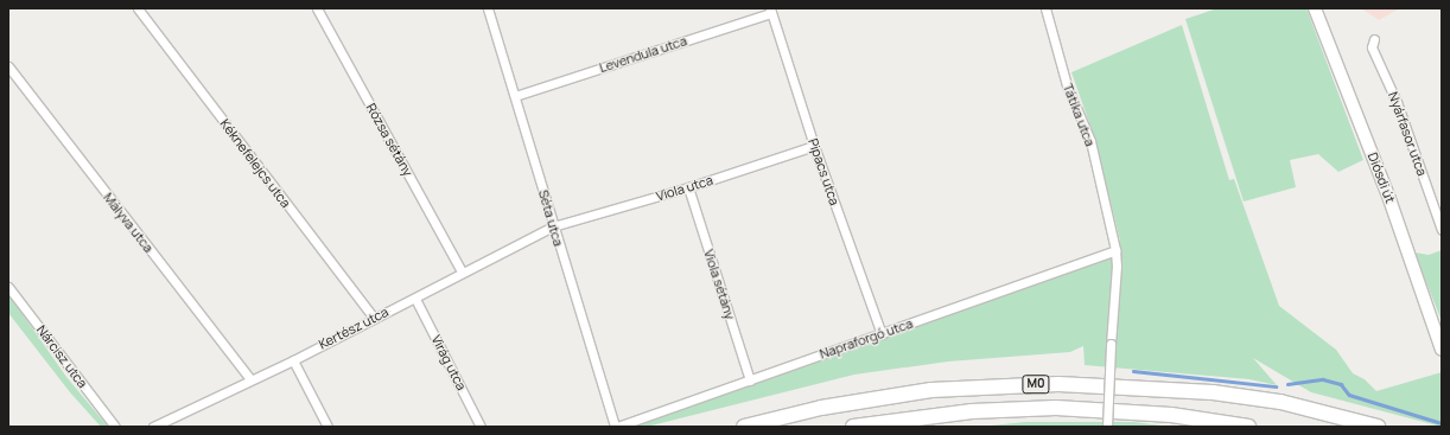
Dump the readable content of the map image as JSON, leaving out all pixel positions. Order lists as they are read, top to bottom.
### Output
{
  "streets": {
    "highway": ["M0"],
    "main road": ["Diósdi út"],
    "street": [
      "Levendula utca",
      "Tátika utca",
      "Nyárfasor utca",
      "Rózsa sétány",
      "Kéknefelejcs utca",
      "Pipacs utca",
      "Viola utca",
      "Séta utca",
      "Mályva utca",
      "Viola sétány",
      "Kertész utca",
      "Napraforgó utca",
      "Nárcisz utca",
      "Virág utca"
    ]
  },
  "crossings": [
    ["Levendula utca", "Pipacs utca"],
    ["Levendula utca", "Séta utca"],
    ["Tátika utca", "Napraforgó utca"],
    ["Rózsa sétány", "Kertész utca"],
    ["Kéknefelejcs utca", "Kertész utca"],
    ["Pipacs utca", "Viola utca"],
    ["Pipacs utca", "Napraforgó utca"],
    ["Viola utca", "Séta utca"],
    ["Viola utca", "Viola sétány"],
    ["Viola utca", "Kertész utca"],
    ["Séta utca", "Kertész utca"],
    ["Séta utca", "Napraforgó utca"],
    ["Mályva utca", "Kertész utca"],
    ["Viola sétány", "Napraforgó utca"],
    ["Kertész utca", "Virág utca"]
  ]
}
